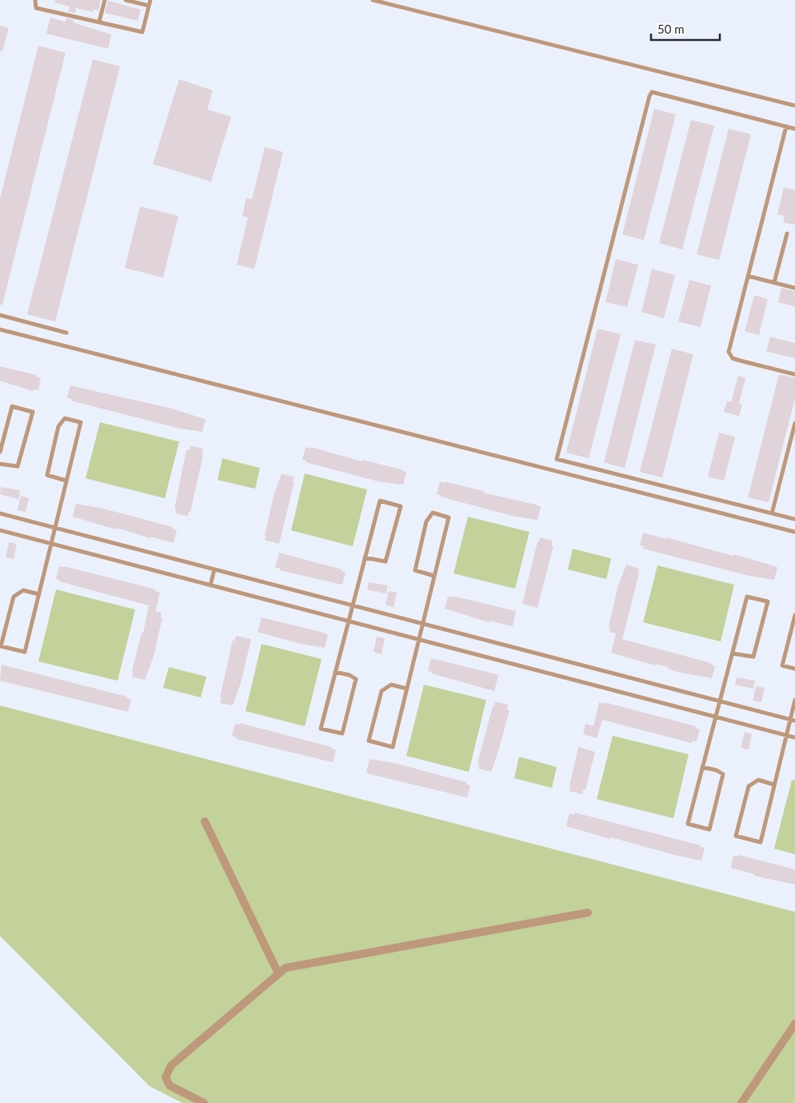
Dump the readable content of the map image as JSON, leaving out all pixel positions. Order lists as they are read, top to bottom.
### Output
{
  "scale_bar": "50 m"
}
